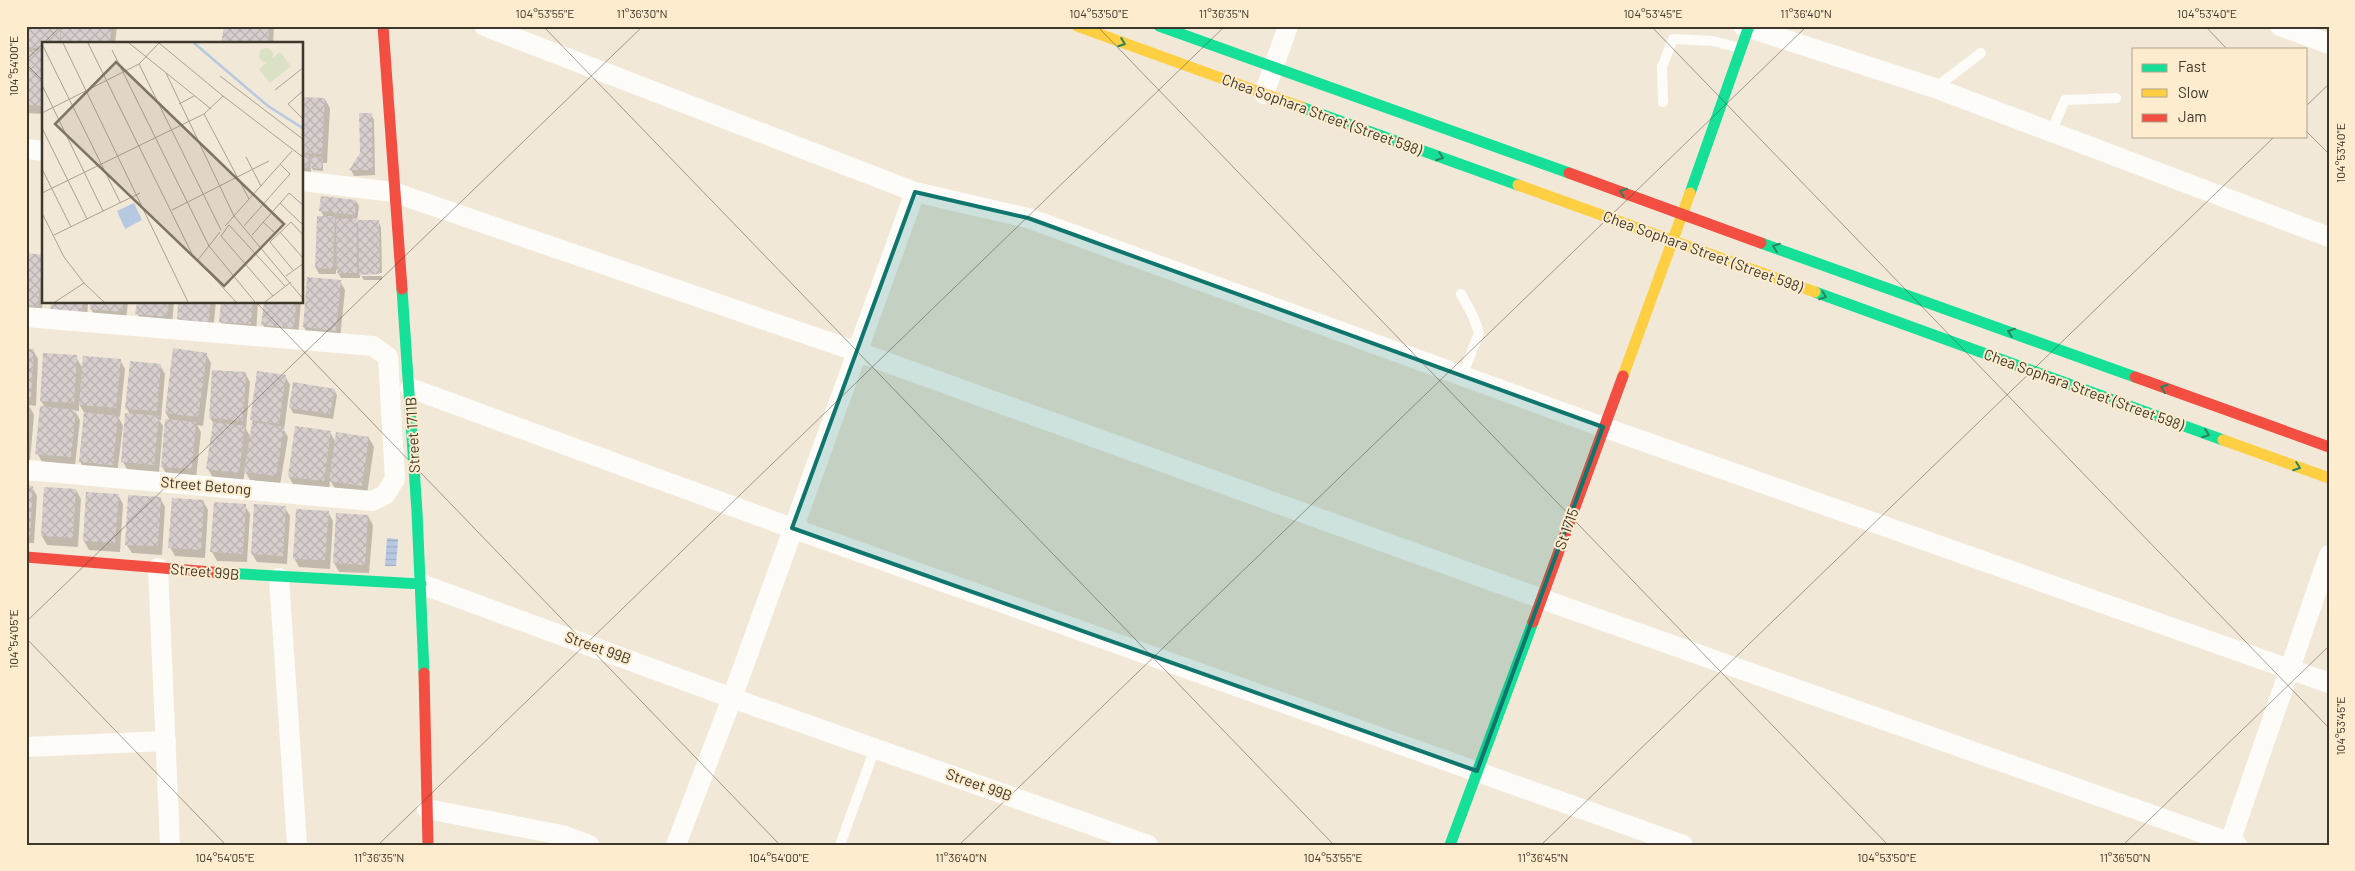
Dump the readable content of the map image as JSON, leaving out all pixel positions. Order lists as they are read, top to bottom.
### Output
{
  "streets": {
    "main road": [
      "Chea Sophara Street (Street 598)",
      "Street 1711B",
      "St 1715",
      "Street 99B"
    ],
    "street": ["Street Betong"]
  },
  "crossings": [
    ["Chea Sophara Street (Street 598)", "St 1715"],
    ["Street 1711B", "Street 99B"]
  ],
  "legend": ["Fast", "Slow", "Jam"],
  "coordinates": [
    "104°53'55\"E",
    "11°36'30\"N",
    "104°53'50\"E",
    "11°36'35\"N",
    "104°53'45\"E",
    "11°36'40\"N",
    "104°53'40\"E",
    "104°54'00\"E",
    "104°54'05\"E",
    "11°36'45\"N",
    "11°36'50\"N"
  ]
}
